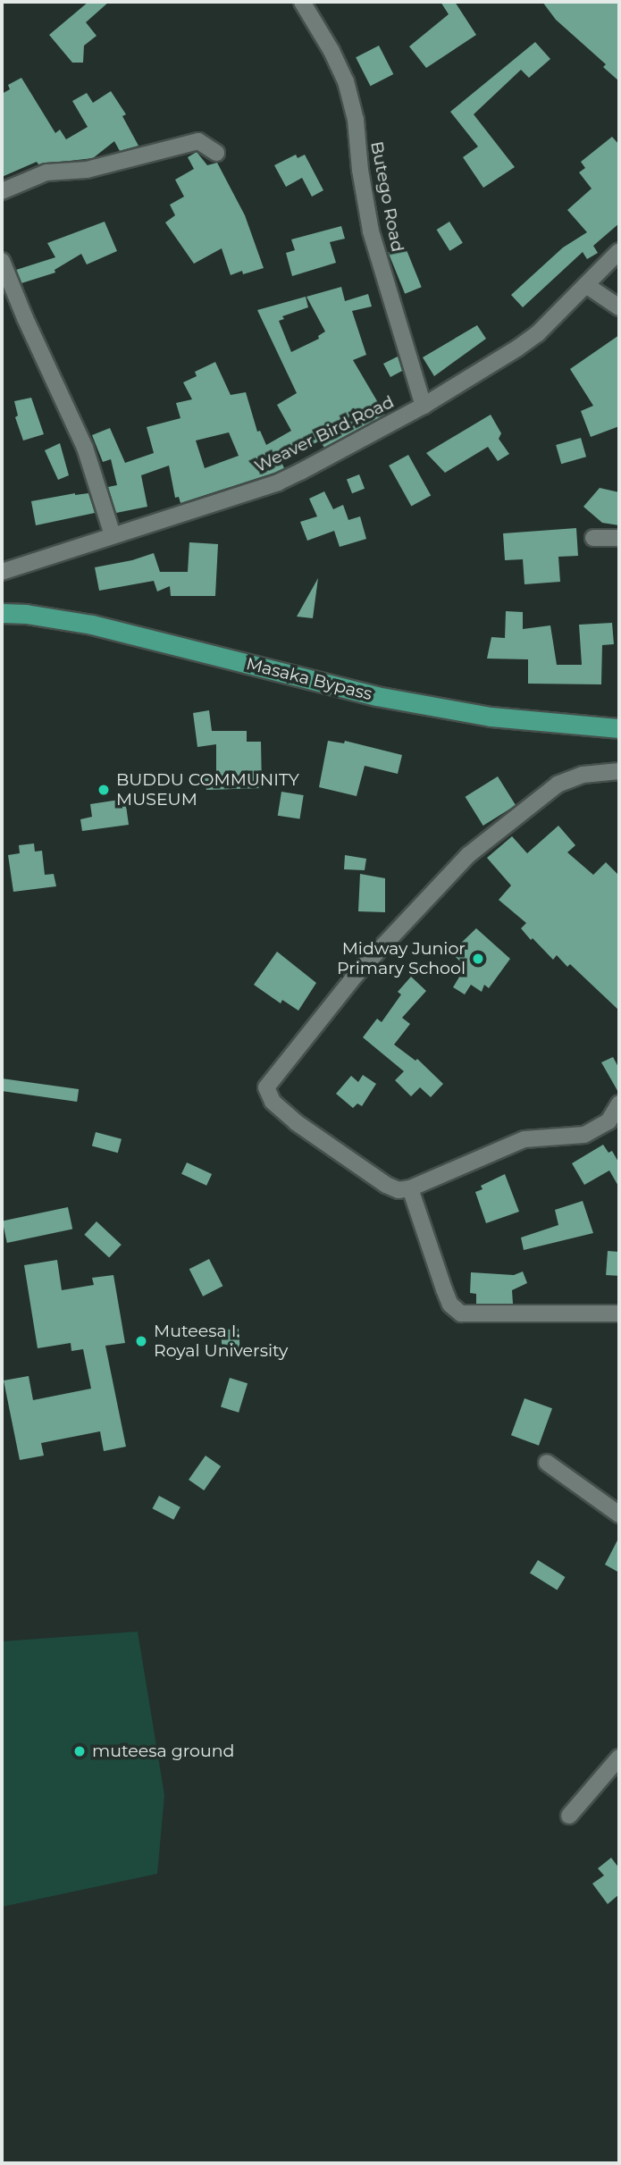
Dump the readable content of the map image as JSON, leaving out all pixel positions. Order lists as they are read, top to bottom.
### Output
{
  "streets": {
    "highway": ["Masaka Bypass"],
    "street": ["Butego Road", "Weaver Bird Road"]
  },
  "crossings": [
    ["Butego Road", "Weaver Bird Road"]
  ],
  "places": [
    "BUDDU COMMUNITY MUSEUM",
    "Midway Junior Primary School",
    "Muteesa I. Royal University",
    "muteesa ground"
  ]
}
